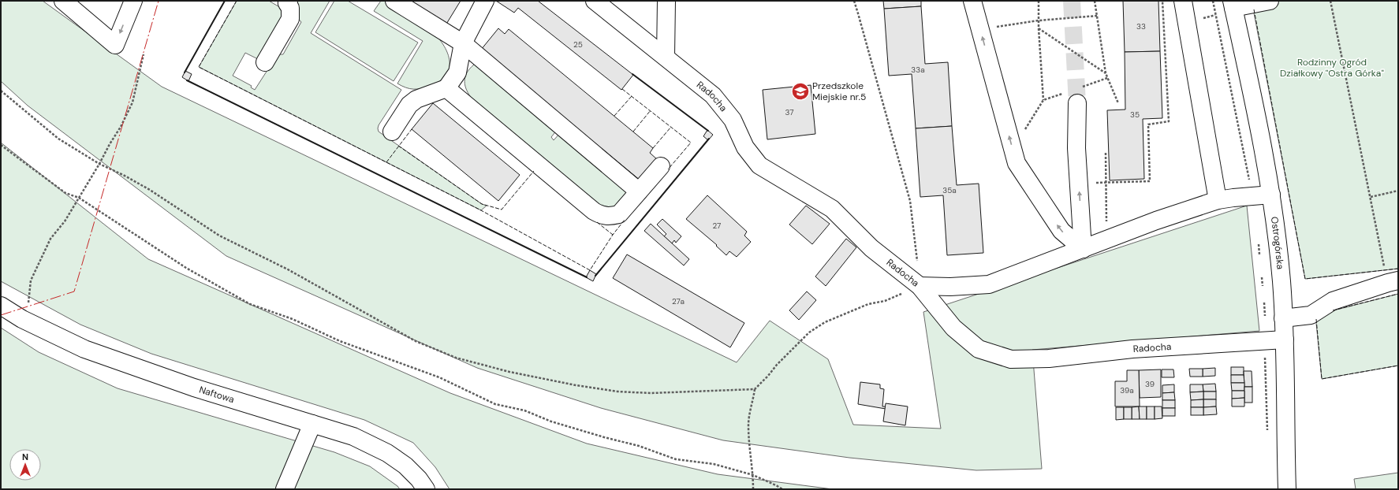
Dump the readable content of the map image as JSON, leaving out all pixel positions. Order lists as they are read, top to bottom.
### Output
{
  "streets": {
    "street": ["Radocha", "Ostrogórska", "Naftowa"]
  },
  "crossings": [
    ["Radocha", "Ostrogórska"]
  ],
  "parks": ["Rodzinny Ogród Działkowy \"Ostra Górka\""],
  "places": {
    "school or university": ["Przedszkole Miejskie nr.5"]
  },
  "house_numbers": [
    "33",
    "25",
    "33a",
    "37",
    "35",
    "35a",
    "27",
    "27a",
    "39",
    "39a"
  ],
  "north": "top"
}
